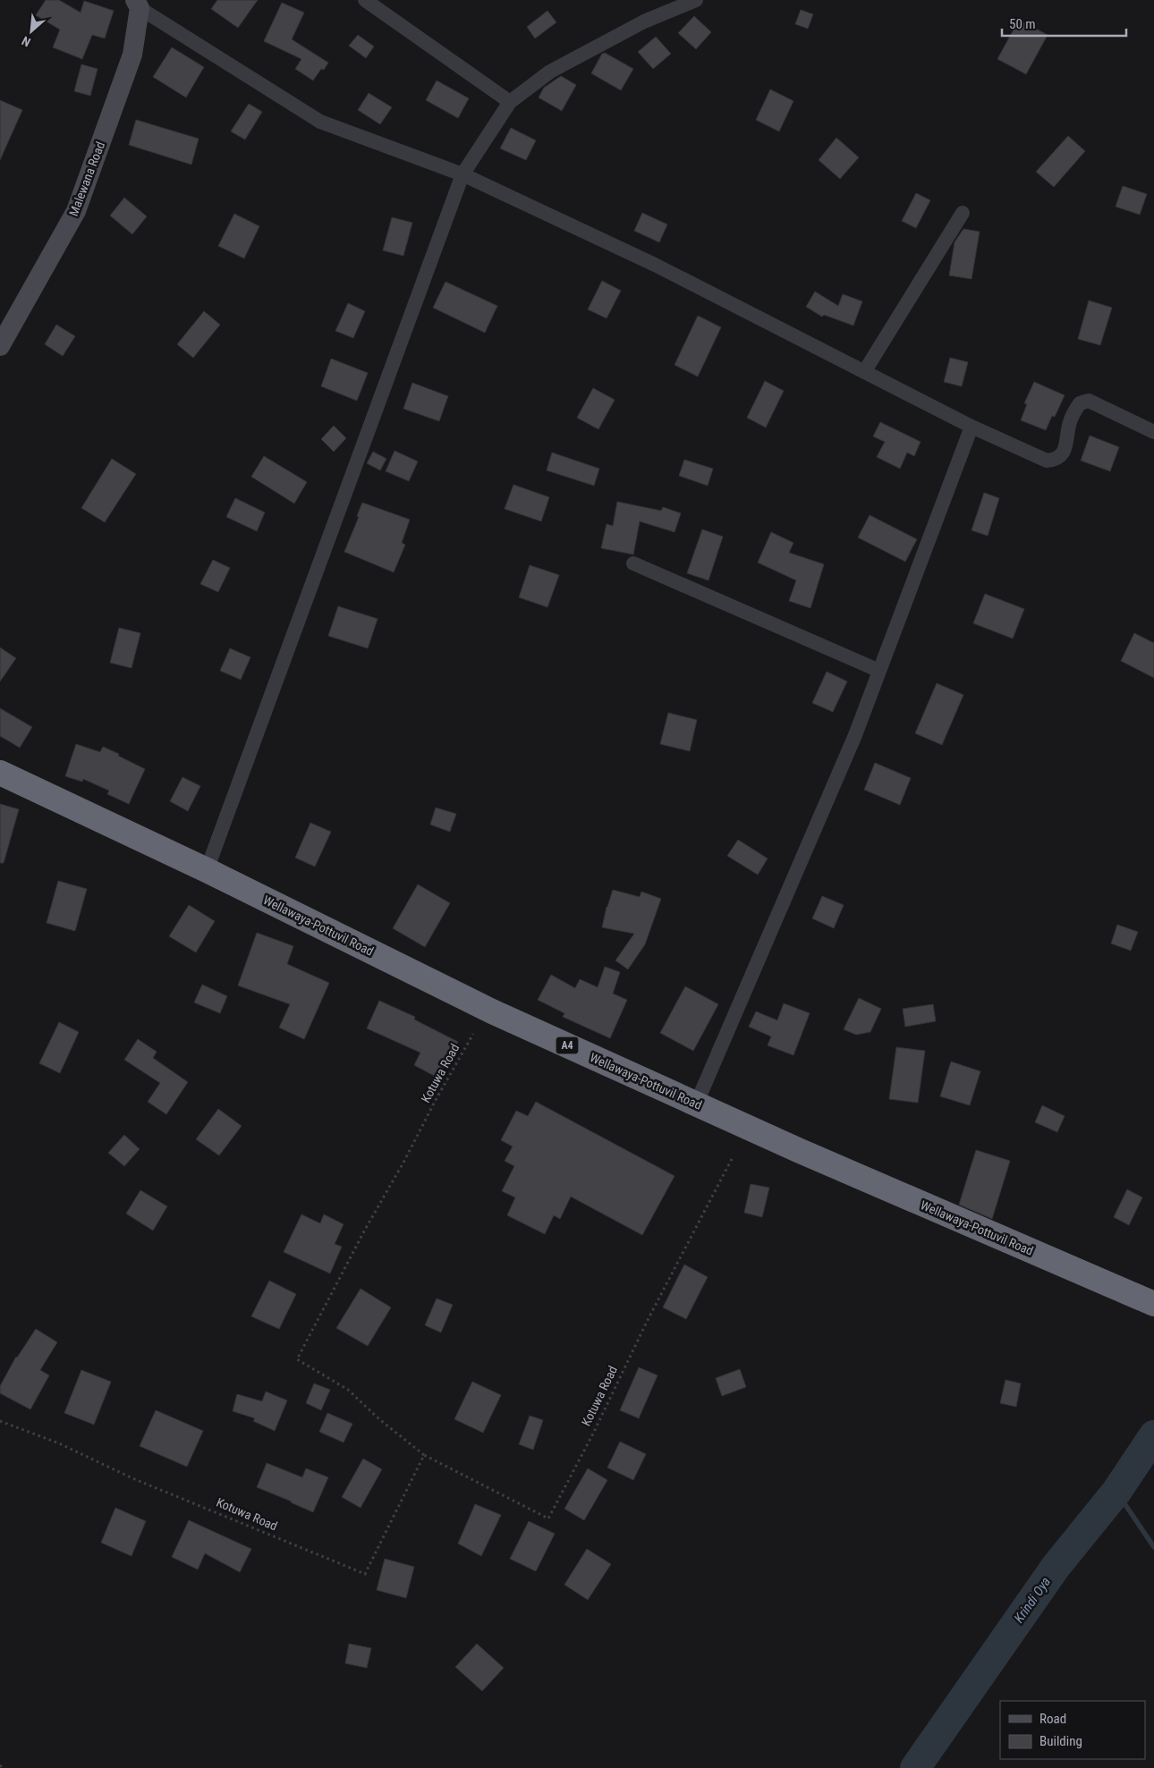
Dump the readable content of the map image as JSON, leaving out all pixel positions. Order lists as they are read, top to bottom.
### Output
{
  "streets": {
    "highway": ["Wellawaya-Pottuvil Road", "A4"],
    "street": ["Malewana Road"],
    "path": ["Kotuwa Road"]
  },
  "water": ["Krindi Oya"],
  "legend": ["Road", "Building"],
  "scale_bar": "50 m",
  "north": "bottom left"
}
